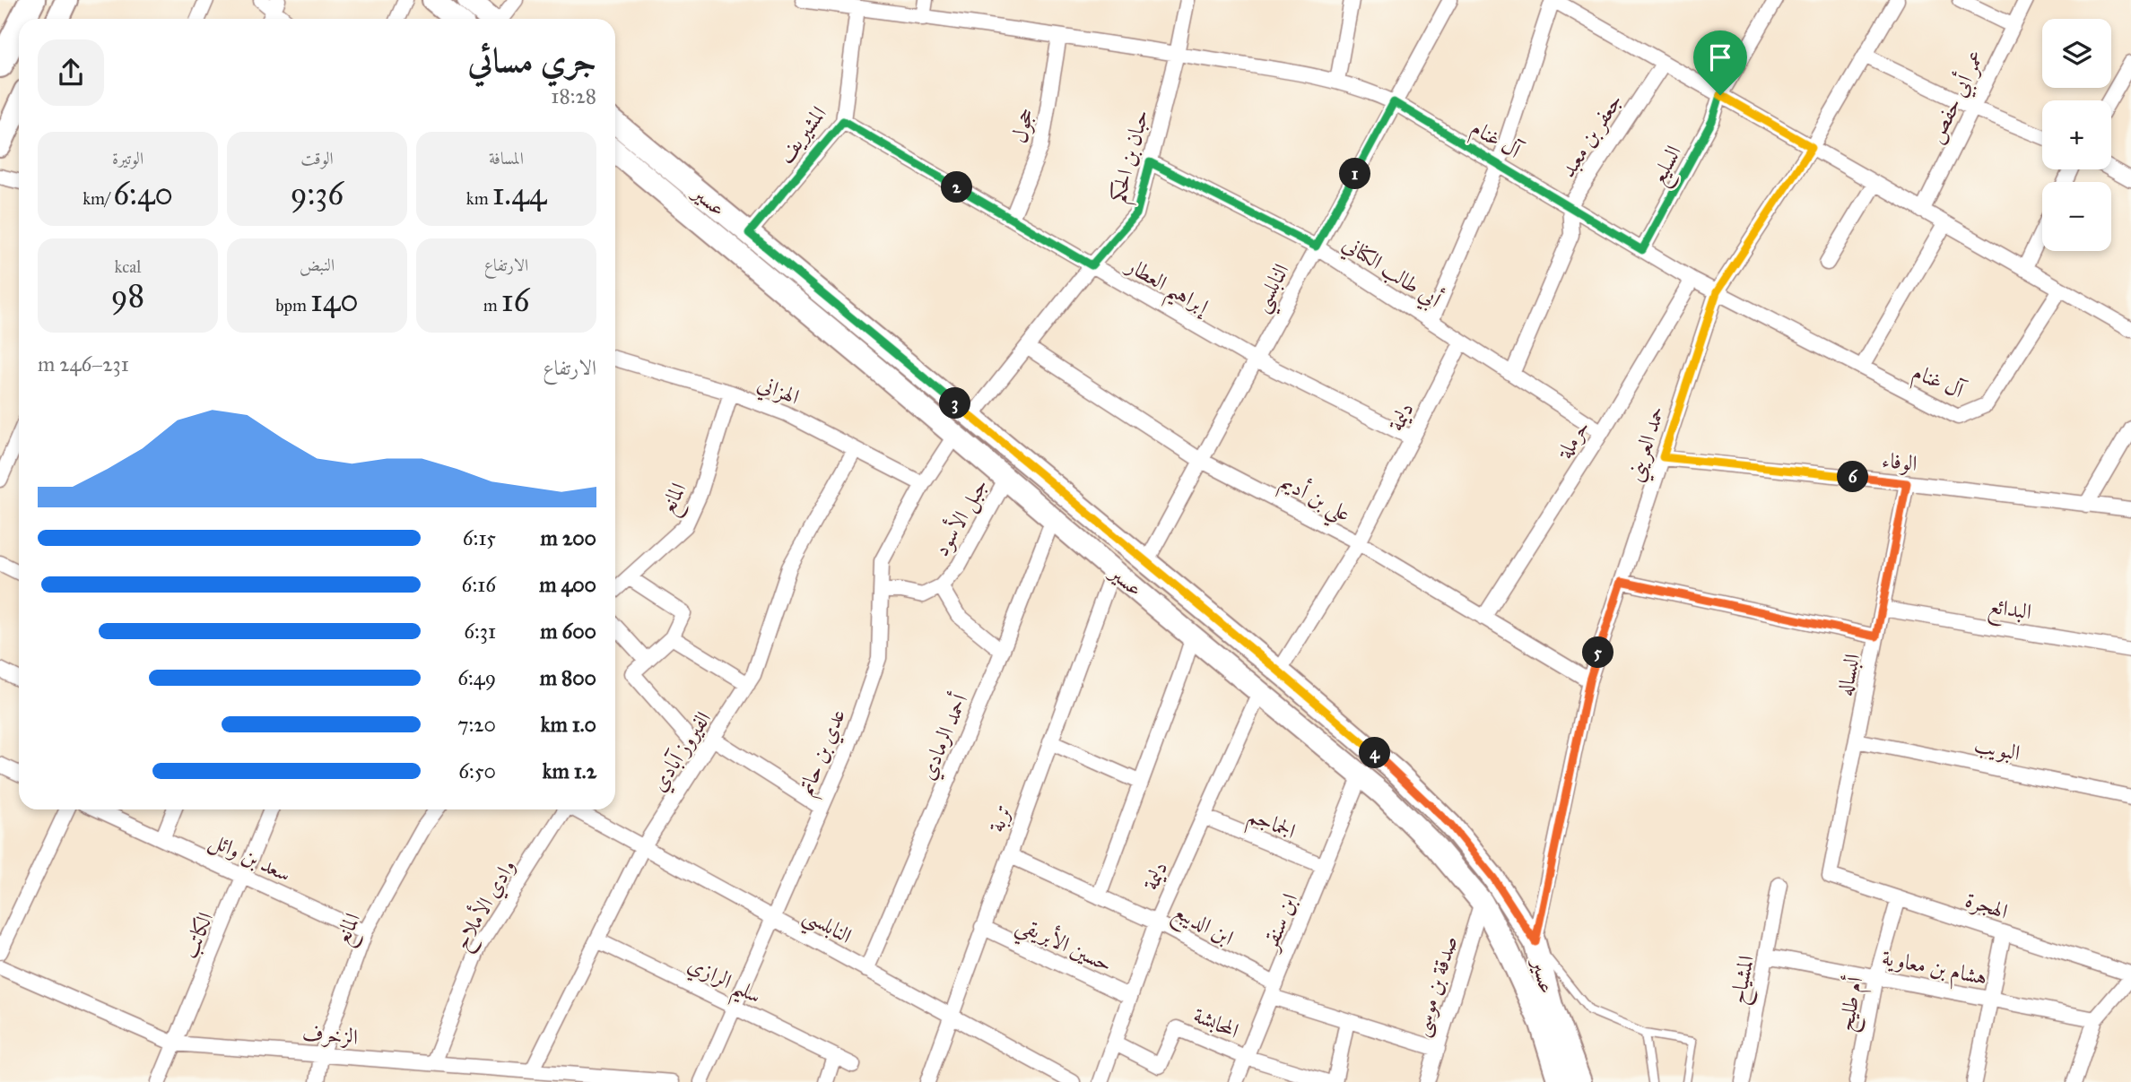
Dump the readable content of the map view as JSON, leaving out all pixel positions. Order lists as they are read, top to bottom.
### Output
{
  "streets": {
    "main road": ["عسير"],
    "street": [
      "عمر أبي حفص",
      "حجول",
      "المشيريف",
      "جعفر بن معبد",
      "آل غنام",
      "حبان بن الحكم",
      "السليع",
      "أبي طالب الكناني",
      "إبراهيم العطار",
      "النابلسي",
      "الهزاني",
      "دليمة",
      "حرملة",
      "حمد العريني",
      "الوفاء",
      "علي بن أديم",
      "المانع",
      "جبل الأسود",
      "البدائع",
      "البساله",
      "أحمد الرمادي",
      "البويب",
      "الفيروز آبادي",
      "عدي بن حاتم",
      "تربة",
      "الجماجم",
      "سعد بن وائل",
      "وادي الأملاح",
      "الهجرة",
      "ابن سنقر",
      "ابن الديبع",
      "الكاتب",
      "حسين الأبريقي",
      "هشام بن معاوية",
      "سليم الرازي",
      "المشياح",
      "صدقة بن موسى",
      "أم طليح",
      "المحابشة",
      "الزخرف"
    ]
  },
  "crossings": [
    ["حجول", "آل غنام"],
    ["حجول", "إبراهيم العطار"],
    ["المشيريف", "آل غنام"],
    ["المشيريف", "عسير"],
    ["المشيريف", "إبراهيم العطار"],
    ["جعفر بن معبد", "آل غنام"],
    ["جعفر بن معبد", "أبي طالب الكناني"],
    ["آل غنام", "حبان بن الحكم"],
    ["آل غنام", "السليع"],
    ["آل غنام", "النابلسي"],
    ["آل غنام", "حرملة"],
    ["آل غنام", "حمد العريني"],
    ["حبان بن الحكم", "عسير"],
    ["حبان بن الحكم", "أبي طالب الكناني"],
    ["حبان بن الحكم", "إبراهيم العطار"],
    ["حبان بن الحكم", "علي بن أديم"],
    ["عسير", "النابلسي"],
    ["عسير", "دليمة"],
    ["عسير", "حمد العريني"],
    ["عسير", "جبل الأسود"],
    ["عسير", "أحمد الرمادي"],
    ["عسير", "عدي بن حاتم"],
    ["عسير", "تربة"],
    ["عسير", "ابن سنقر"],
    ["عسير", "صدقة بن موسى"],
    ["أبي طالب الكناني", "النابلسي"],
    ["أبي طالب الكناني", "دليمة"],
    ["أبي طالب الكناني", "حرملة"],
    ["إبراهيم العطار", "النابلسي"],
    ["إبراهيم العطار", "دليمة"],
    ["النابلسي", "علي بن أديم"],
    ["النابلسي", "أحمد الرمادي"],
    ["النابلسي", "الفيروز آبادي"],
    ["النابلسي", "عدي بن حاتم"],
    ["النابلسي", "تربة"],
    ["الهزاني", "المانع"],
    ["الهزاني", "الفيروز آبادي"],
    ["الهزاني", "عدي بن حاتم"],
    ["دليمة", "علي بن أديم"],
    ["دليمة", "الجماجم"],
    ["دليمة", "ابن الديبع"],
    ["دليمة", "حسين الأبريقي"],
    ["دليمة", "المحابشة"],
    ["حرملة", "علي بن أديم"],
    ["حمد العريني", "الوفاء"],
    ["حمد العريني", "علي بن أديم"],
    ["الوفاء", "البساله"],
    ["المانع", "سعد بن وائل"],
    ["المانع", "الزخرف"],
    ["جبل الأسود", "عدي بن حاتم"],
    ["البدائع", "البساله"],
    ["البساله", "البويب"],
    ["البساله", "الهجرة"],
    ["الفيروز آبادي", "سليم الرازي"],
    ["الفيروز آبادي", "الزخرف"],
    ["عدي بن حاتم", "سليم الرازي"],
    ["تربة", "ابن الديبع"],
    ["تربة", "حسين الأبريقي"],
    ["الجماجم", "ابن سنقر"],
    ["سعد بن وائل", "الكاتب"],
    ["وادي الأملاح", "الزخرف"],
    ["الهجرة", "أم طليح"],
    ["ابن سنقر", "ابن الديبع"],
    ["ابن سنقر", "المحابشة"],
    ["ابن الديبع", "صدقة بن موسى"],
    ["الكاتب", "الزخرف"],
    ["هشام بن معاوية", "المشياح"],
    ["هشام بن معاوية", "أم طليح"]
  ],
  "page": {
    "map_buttons": ["+", "−"],
    "heading": ["جري مسائي", "18:28"],
    "stats": [
      ["المسافة", "1.44 km"],
      ["الوقت", "9:36"],
      ["الوتيرة", "6:40 /km"],
      ["الارتفاع", "16 m"],
      ["النبض", "140 bpm"],
      ["kcal", "98"]
    ],
    "pins": [
      "1",
      "2",
      "3",
      "6",
      "5",
      "4"
    ],
    "chart": ["الارتفاع", "231–246 m"],
    "list": [
      {
        "name": "200 m",
        "note": "6:15"
      },
      {
        "name": "400 m",
        "note": "6:16"
      },
      {
        "name": "600 m",
        "note": "6:31"
      },
      {
        "name": "800 m",
        "note": "6:49"
      },
      {
        "name": "1.0 km",
        "note": "7:20"
      },
      {
        "name": "1.2 km",
        "note": "6:50"
      }
    ]
  }
}
